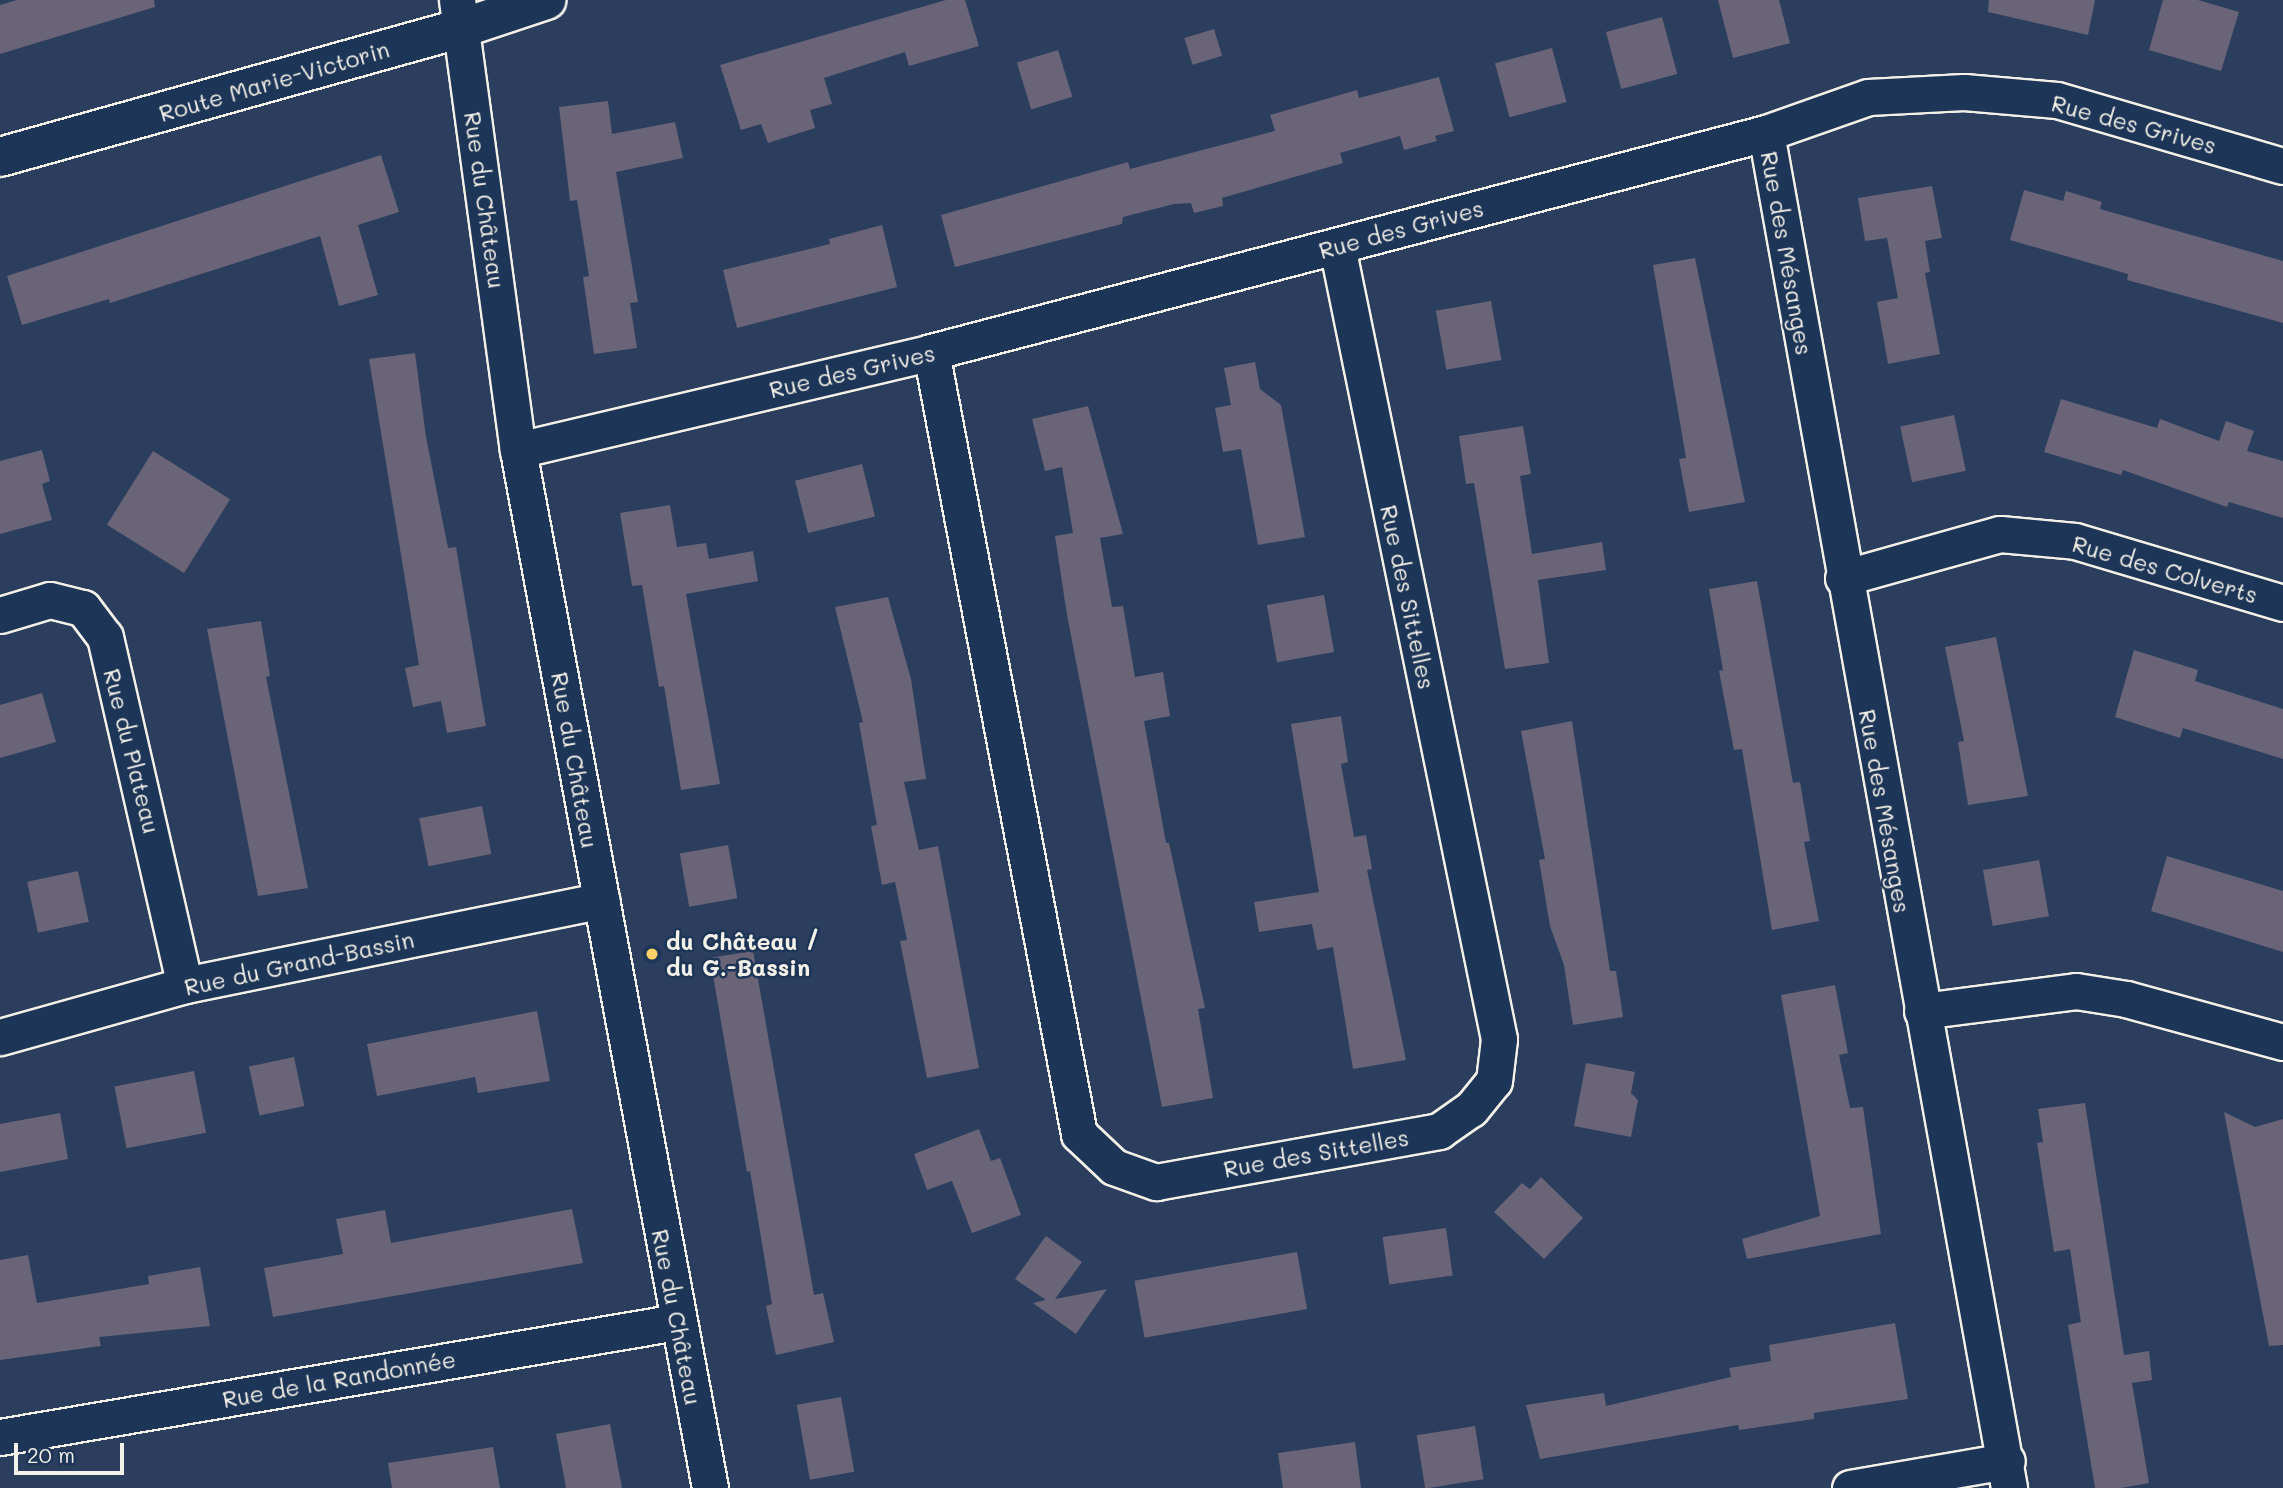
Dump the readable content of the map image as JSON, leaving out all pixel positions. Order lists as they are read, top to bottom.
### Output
{
  "streets": {
    "main road": ["Route Marie-Victorin"],
    "street": [
      "Rue des Grives",
      "Rue du Château",
      "Rue des Mésanges",
      "Rue des Colverts",
      "Rue des Sittelles",
      "Rue du Plateau",
      "Rue du Grand-Bassin",
      "Rue de la Randonnée"
    ]
  },
  "crossings": [
    ["Route Marie-Victorin", "Rue du Château"],
    ["Rue des Grives", "Rue du Château"],
    ["Rue des Grives", "Rue des Mésanges"],
    ["Rue des Grives", "Rue des Sittelles"],
    ["Rue du Château", "Rue du Grand-Bassin"],
    ["Rue du Château", "Rue de la Randonnée"],
    ["Rue des Mésanges", "Rue des Colverts"],
    ["Rue du Plateau", "Rue du Grand-Bassin"]
  ],
  "places": ["du Château / du G.-Bassin"],
  "scale_bar": "20 m"
}
